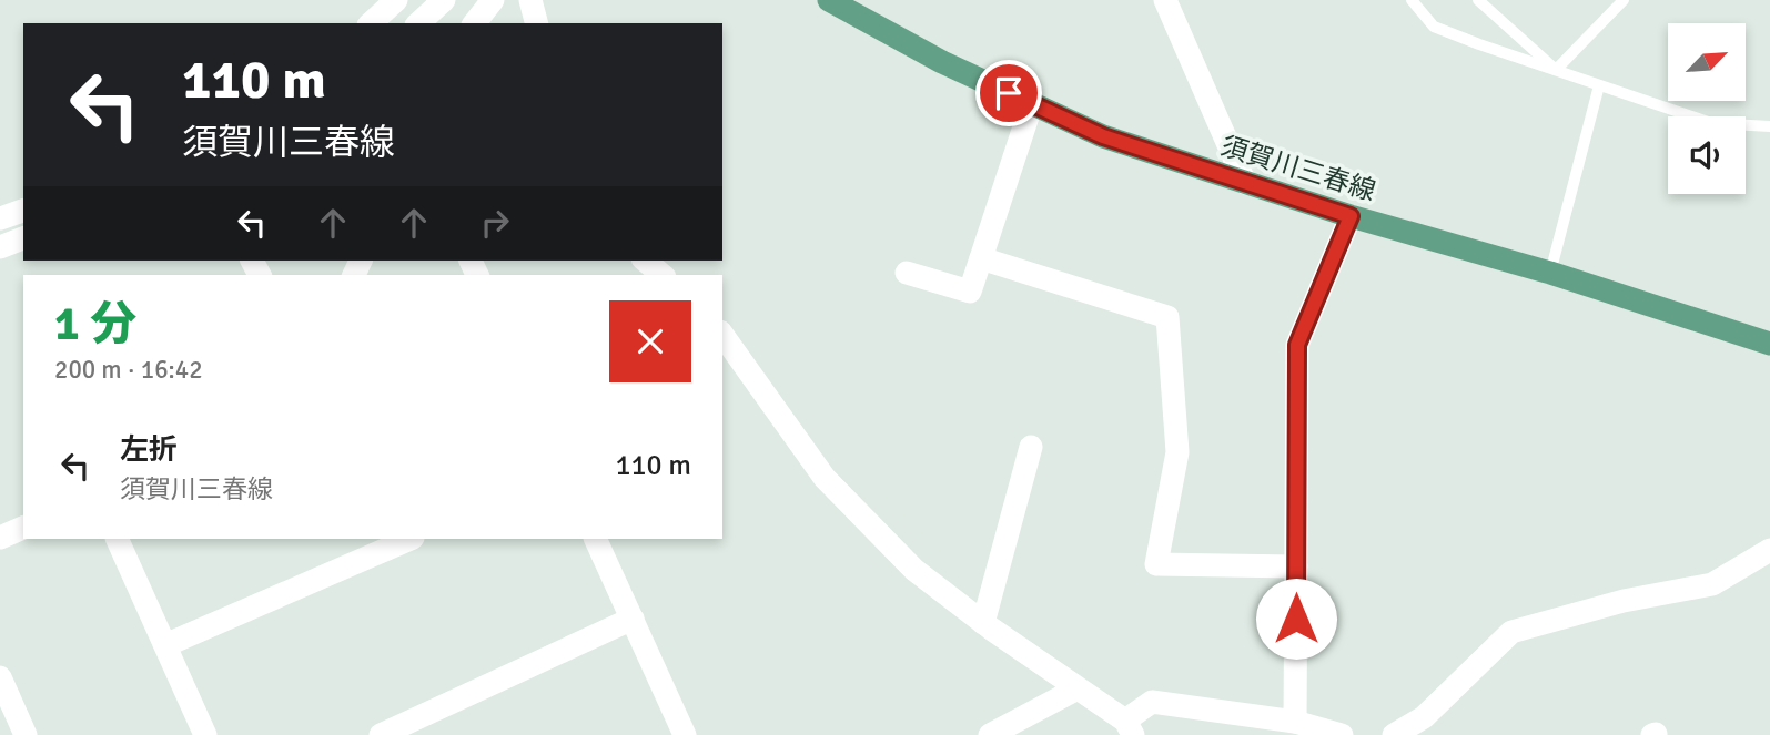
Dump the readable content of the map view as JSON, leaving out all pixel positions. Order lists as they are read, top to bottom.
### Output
{
  "streets": {
    "main road": ["須賀川三春線"]
  },
  "north": "top right",
  "page": {
    "turn": ["110 m", "須賀川三春線"],
    "heading": ["1 分", "200 m · 16:42"],
    "list": [
      {
        "name": "左折",
        "note": "須賀川三春線",
        "value": "110 m"
      }
    ]
  }
}
